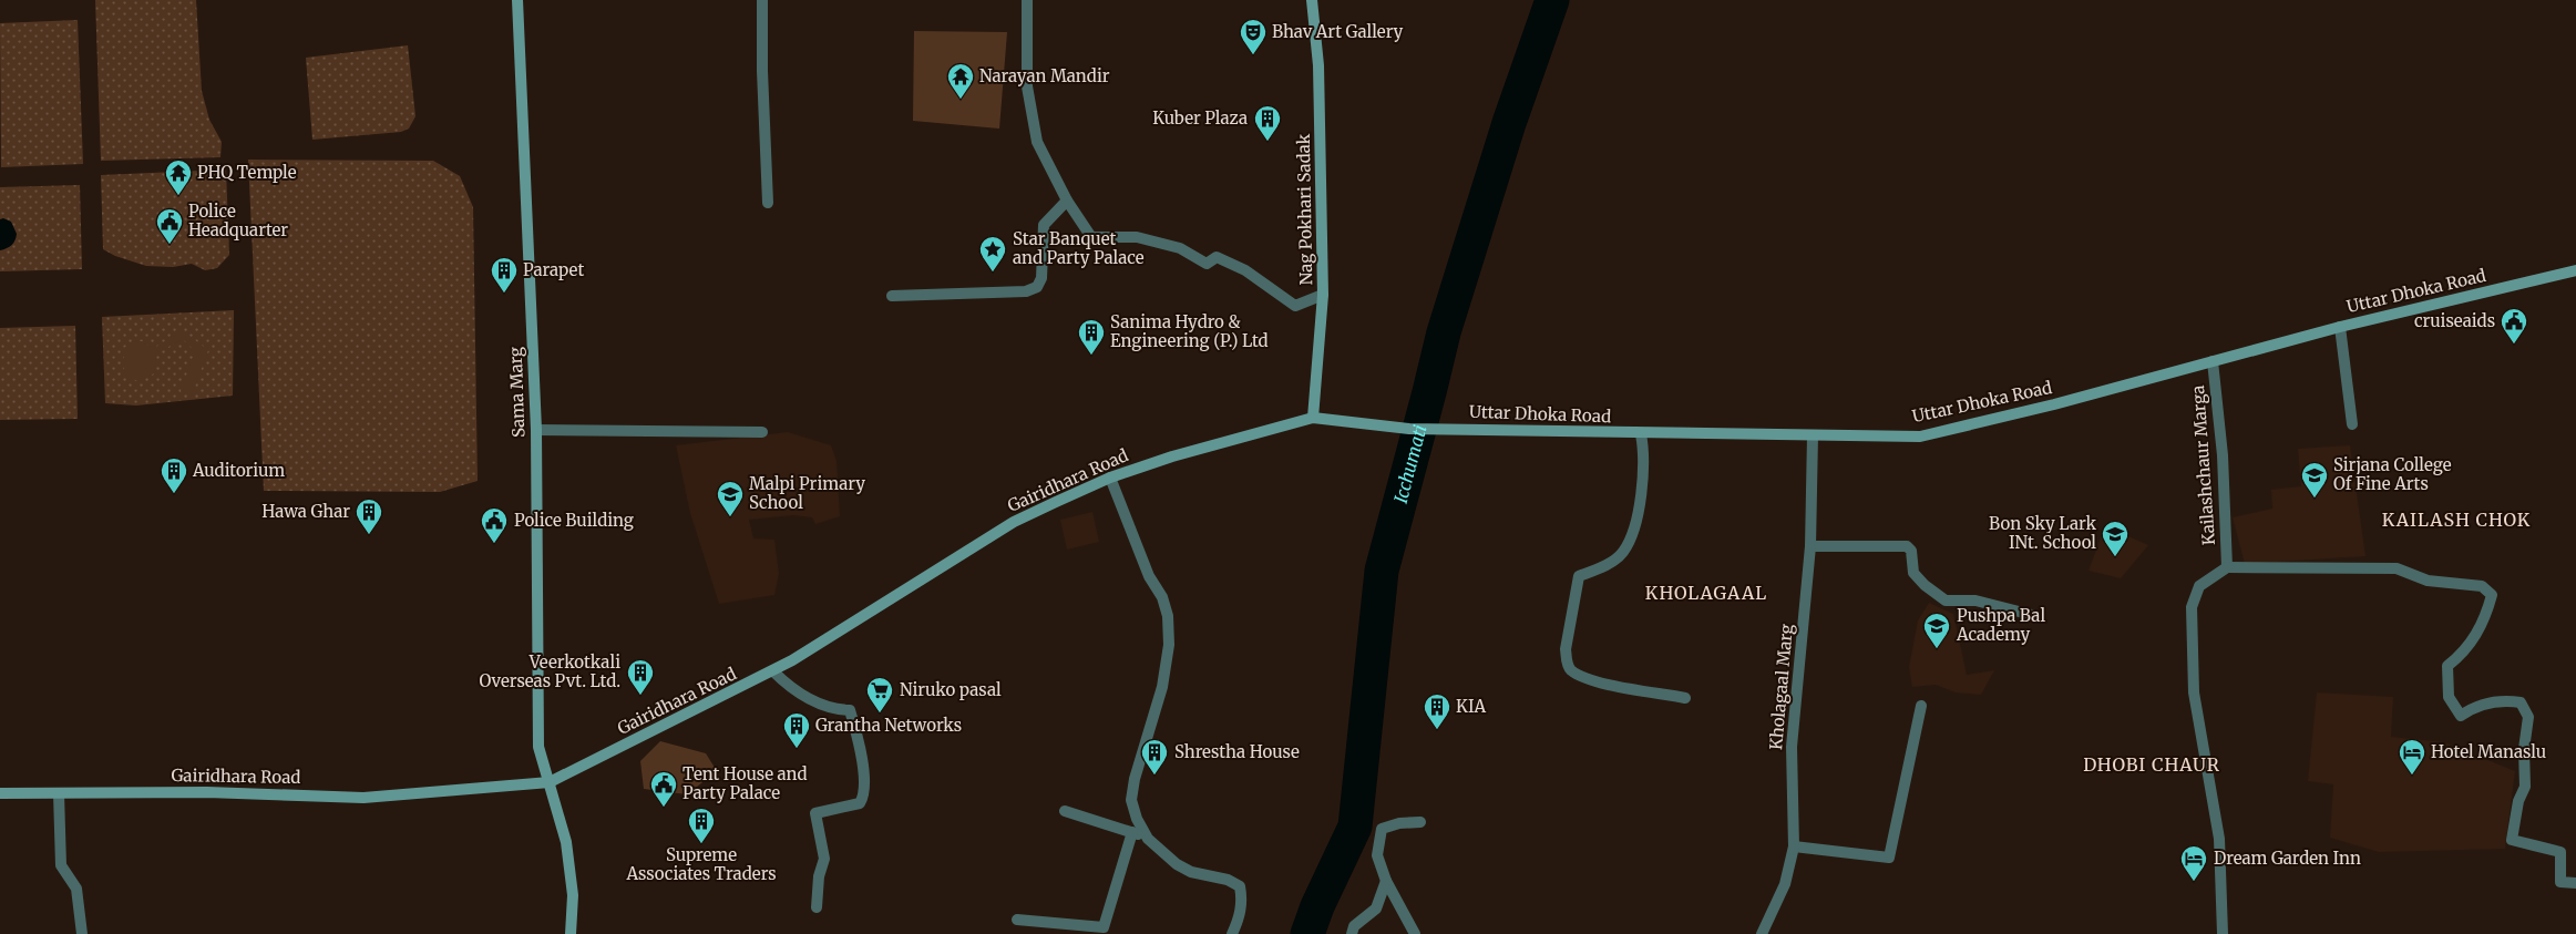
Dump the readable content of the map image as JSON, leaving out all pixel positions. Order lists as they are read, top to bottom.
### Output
{
  "streets": {
    "main road": [
      "Nag Pokhari Sadak",
      "Uttar Dhoka Road",
      "Sama Marg",
      "Gairidhara Road"
    ],
    "street": ["Kailashchaur Marga", "Kholagaal Marg"]
  },
  "crossings": [
    ["Nag Pokhari Sadak", "Uttar Dhoka Road"],
    ["Nag Pokhari Sadak", "Gairidhara Road"],
    ["Uttar Dhoka Road", "Kailashchaur Marga"],
    ["Uttar Dhoka Road", "Gairidhara Road"],
    ["Uttar Dhoka Road", "Kholagaal Marg"],
    ["Sama Marg", "Gairidhara Road"]
  ],
  "districts": ["KAILASH CHOK", "KHOLAGAAL", "DHOBI CHAUR"],
  "water": ["Icchumati"],
  "places": {
    "theatre": ["Bhav Art Gallery"],
    "temple": ["Narayan Mandir", "PHQ Temple"],
    "building": [
      "Kuber Plaza",
      "Parapet",
      "Sanima Hydro & Engineering (P.) Ltd",
      "Auditorium",
      "Hawa Ghar",
      "Veerkotkali Overseas Pvt. Ltd.",
      "KIA",
      "Grantha Networks",
      "Shrestha House",
      "Supreme Associates Traders"
    ],
    "public building": [
      "Police Headquarter",
      "cruiseaids",
      "Police Building",
      "Tent House and Party Palace"
    ],
    "place": ["Star Banquet and Party Palace"],
    "school or university": [
      "Sirjana College Of Fine Arts",
      "Malpi Primary School",
      "Bon Sky Lark INt. School",
      "Pushpa Bal Academy"
    ],
    "supermarket": ["Niruko pasal"],
    "hotel": ["Hotel Manaslu", "Dream Garden Inn"]
  }
}
